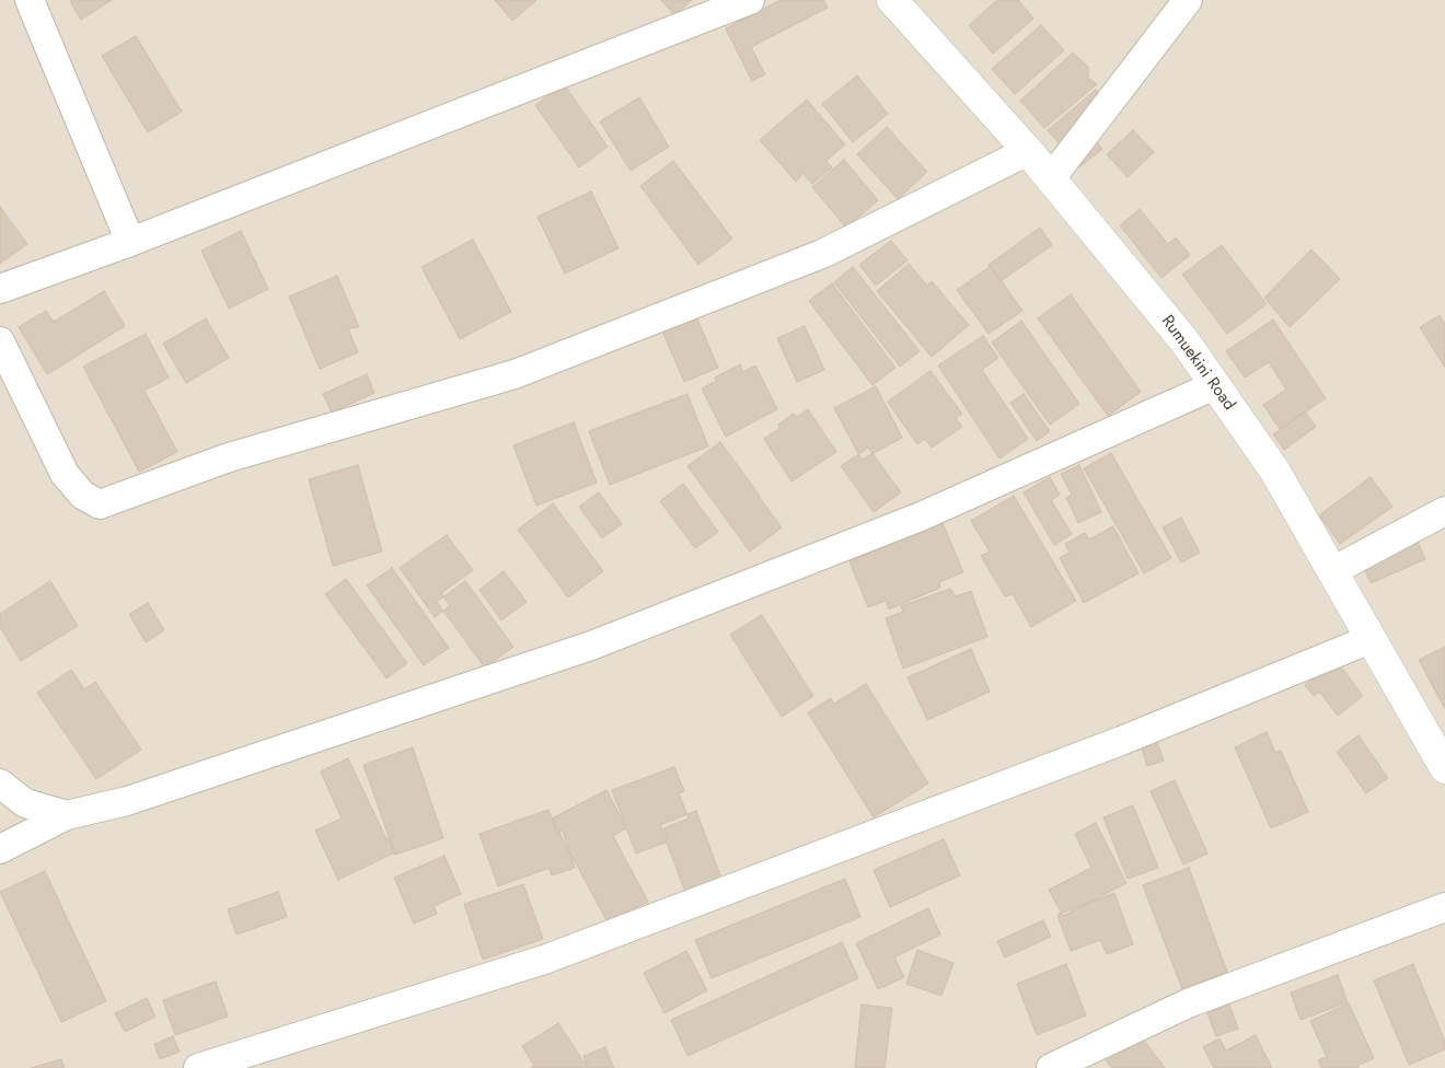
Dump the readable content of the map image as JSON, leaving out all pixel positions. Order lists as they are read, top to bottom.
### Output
{
  "streets": {
    "street": ["Rumuekini Road"]
  }
}
